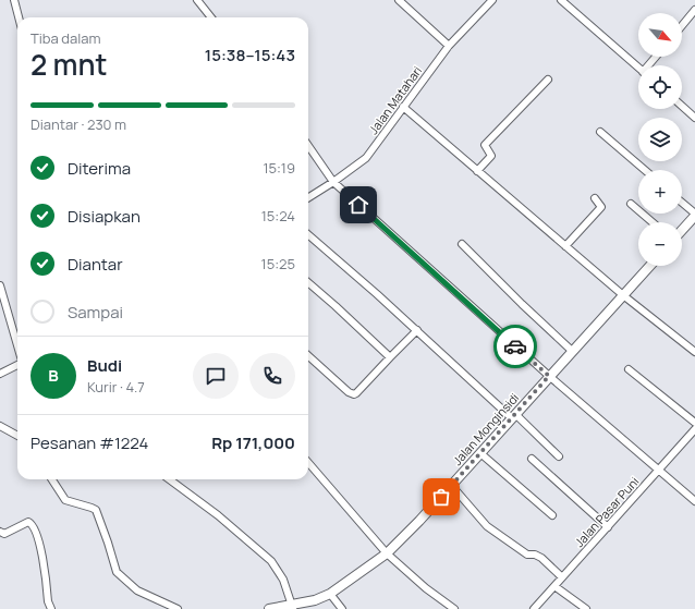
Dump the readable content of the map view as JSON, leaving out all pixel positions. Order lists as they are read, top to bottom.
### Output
{
  "streets": {
    "street": ["Jalan Matahari", "Jalan Monginsidi", "Jalan Pasar Puni"]
  },
  "north": "bottom right",
  "page": {
    "map_buttons": ["+", "−"],
    "heading": ["2 mnt", "Tiba dalam", "15:38–15:43"],
    "panel": [
      "Budi",
      "Kurir · 4.7",
      "Pesanan #1224",
      "Rp 171,000"
    ],
    "bar": "Diantar · 230 m",
    "list": [
      ["Diterima", "15:19"],
      ["Disiapkan", "15:24"],
      ["Diantar", "15:25"],
      "Sampai"
    ],
    "round": "B"
  }
}
